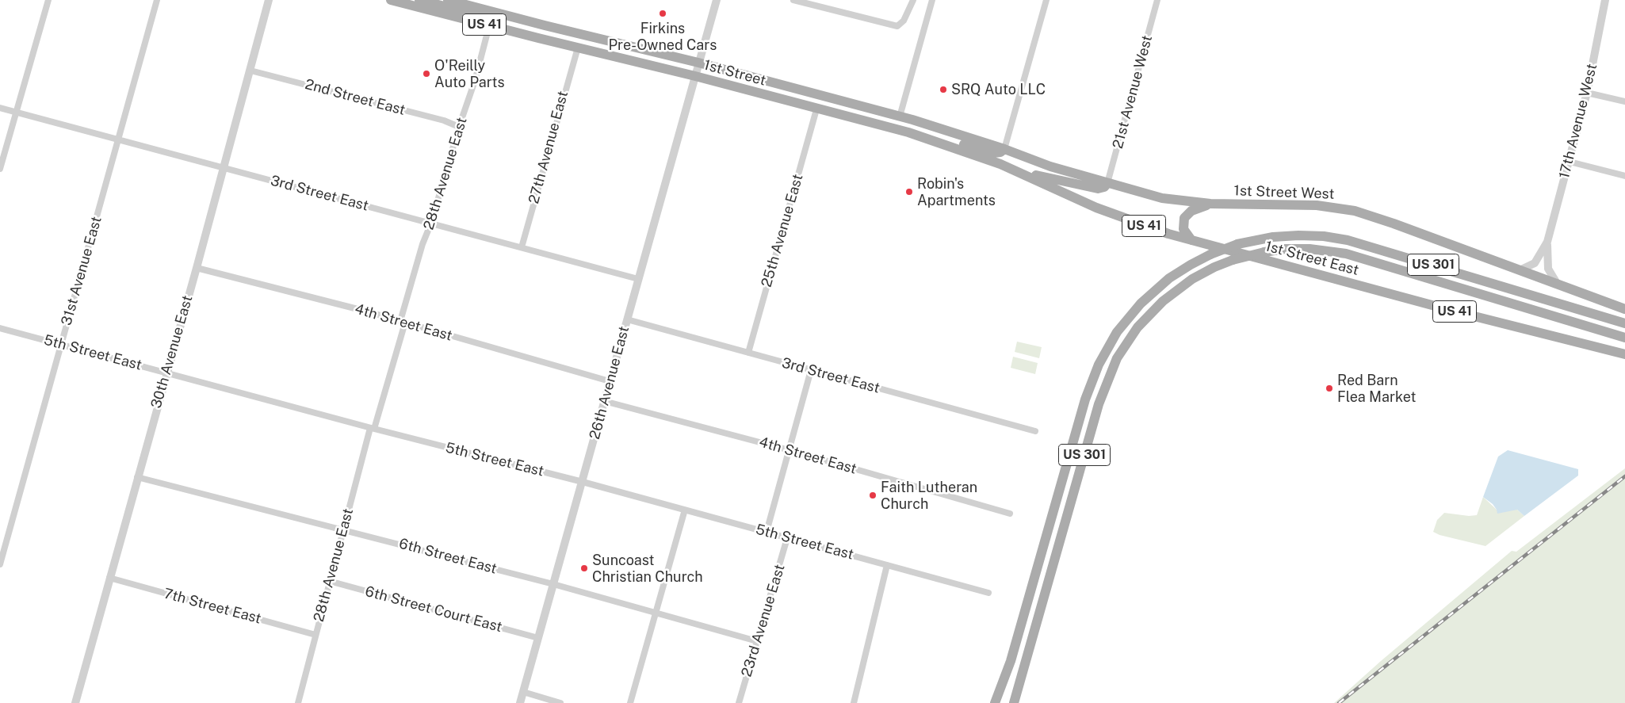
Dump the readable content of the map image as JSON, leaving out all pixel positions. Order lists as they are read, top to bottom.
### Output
{
  "streets": {
    "main road": [
      "US 41",
      "1st Street",
      "1st Street West",
      "1st Street East",
      "US 301"
    ],
    "street": [
      "21st Avenue West",
      "2nd Street East",
      "17th Avenue West",
      "27th Avenue East",
      "28th Avenue East",
      "3rd Street East",
      "25th Avenue East",
      "31st Avenue East",
      "4th Street East",
      "30th Avenue East",
      "5th Street East",
      "26th Avenue East",
      "6th Street East",
      "7th Street East",
      "6th Street Court East",
      "23rd Avenue East"
    ]
  },
  "crossings": [
    ["1st Street", "27th Avenue East"],
    ["1st Street", "28th Avenue East"],
    ["1st Street", "1st Street West"],
    ["1st Street", "25th Avenue East"],
    ["1st Street", "1st Street East"],
    ["1st Street", "26th Avenue East"],
    ["21st Avenue West", "1st Street West"],
    ["2nd Street East", "28th Avenue East"],
    ["2nd Street East", "30th Avenue East"],
    ["17th Avenue West", "1st Street West"],
    ["27th Avenue East", "3rd Street East"],
    ["28th Avenue East", "3rd Street East"],
    ["28th Avenue East", "4th Street East"],
    ["28th Avenue East", "5th Street East"],
    ["28th Avenue East", "6th Street East"],
    ["28th Avenue East", "7th Street East"],
    ["28th Avenue East", "6th Street Court East"],
    ["3rd Street East", "25th Avenue East"],
    ["3rd Street East", "31st Avenue East"],
    ["3rd Street East", "30th Avenue East"],
    ["3rd Street East", "26th Avenue East"],
    ["31st Avenue East", "5th Street East"],
    ["4th Street East", "30th Avenue East"],
    ["4th Street East", "26th Avenue East"],
    ["30th Avenue East", "5th Street East"],
    ["30th Avenue East", "6th Street East"],
    ["30th Avenue East", "7th Street East"],
    ["5th Street East", "26th Avenue East"],
    ["5th Street East", "23rd Avenue East"],
    ["26th Avenue East", "6th Street East"],
    ["26th Avenue East", "6th Street Court East"],
    ["6th Street East", "23rd Avenue East"]
  ],
  "places": [
    "Firkins Pre-Owned Cars",
    "O'Reilly Auto Parts",
    "SRQ Auto LLC",
    "Robin's Apartments",
    "Red Barn Flea Market",
    "Faith Lutheran Church",
    "Suncoast Christian Church"
  ]
}
